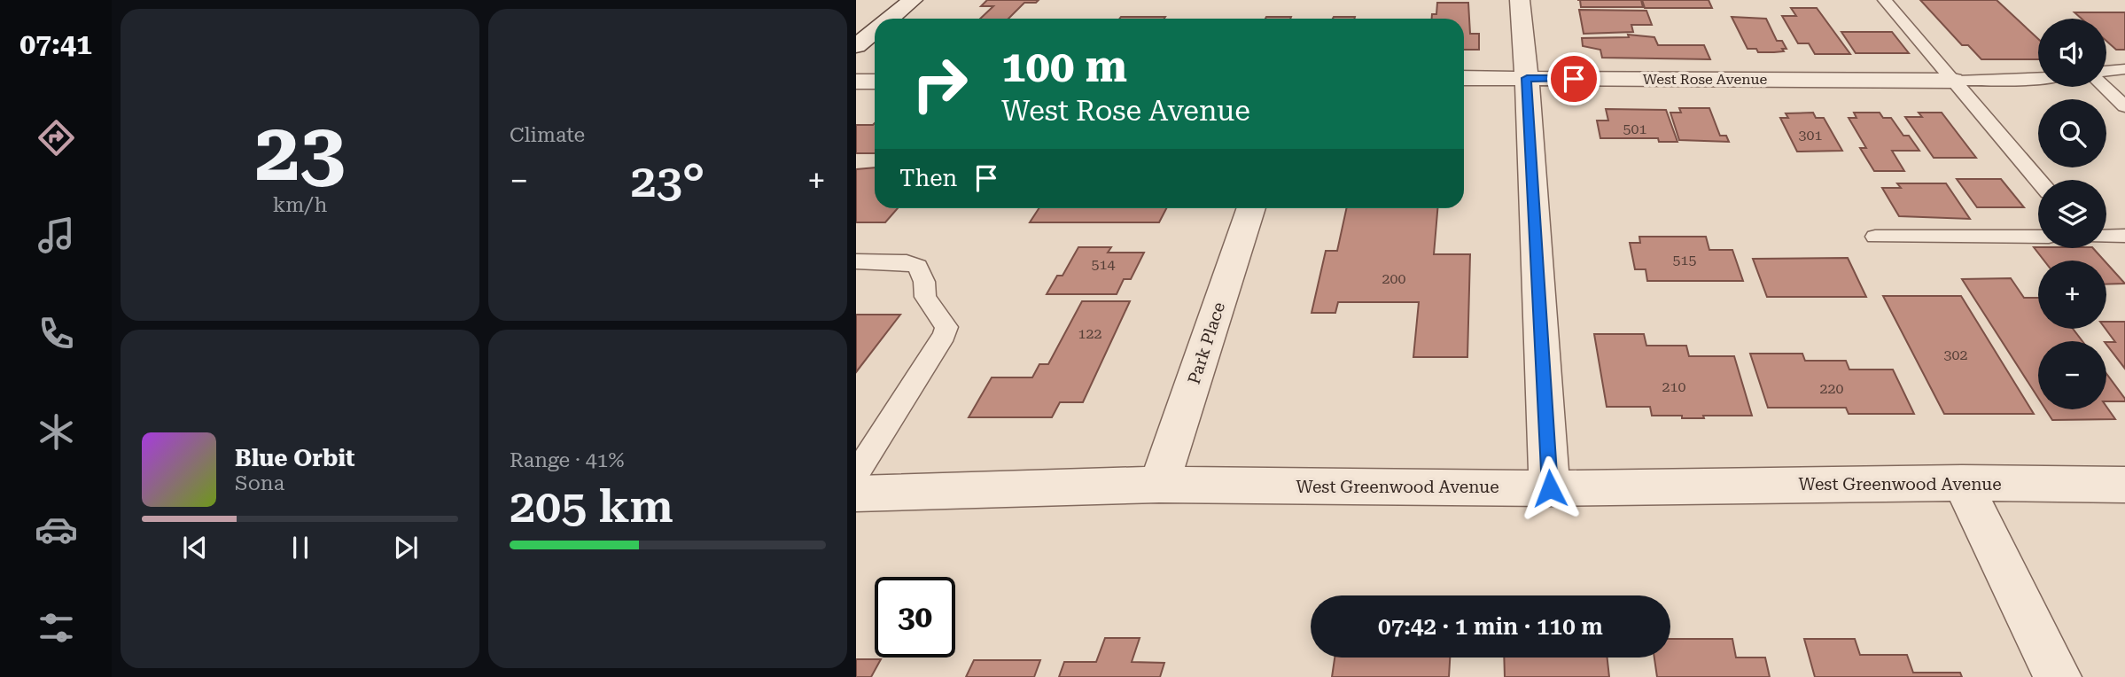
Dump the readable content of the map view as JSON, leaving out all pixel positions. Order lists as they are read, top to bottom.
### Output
{
  "streets": {
    "street": ["West Rose Avenue", "Park Place", "West Greenwood Avenue"]
  },
  "crossings": [
    ["Park Place", "West Greenwood Avenue"]
  ],
  "house_numbers": [
    "501",
    "301",
    "515",
    "514",
    "200",
    "122",
    "302",
    "210",
    "220"
  ],
  "page": {
    "tabs": "07:41",
    "tile": [
      ["23", "km/h"],
      "Climate",
      ["Range · 41%", "205 km"]
    ],
    "map_buttons": ["+", "−"],
    "turn": ["100 m", "West Rose Avenue"],
    "then": "Then",
    "heat": ["−", "23°", "+"],
    "song": ["Blue Orbit", "Sona"],
    "limit": "30",
    "trip": "07:42 · 1 min · 110 m"
  }
}
